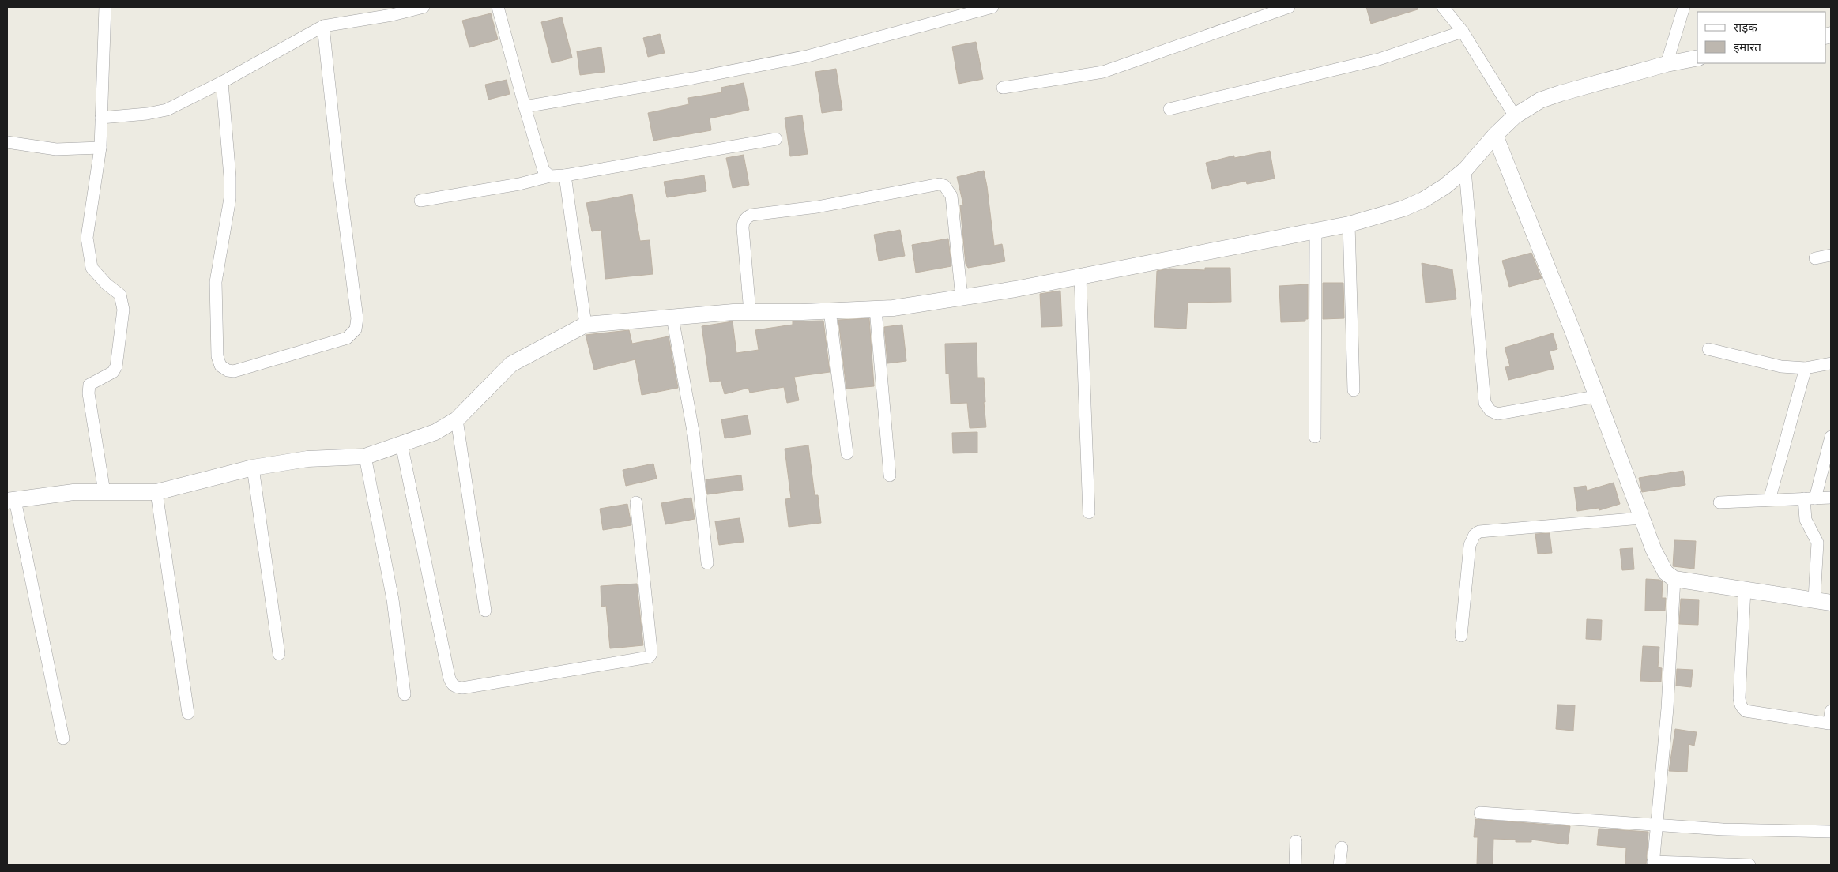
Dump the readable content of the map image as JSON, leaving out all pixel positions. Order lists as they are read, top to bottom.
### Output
{
  "legend": ["सड़क", "इमारत"]
}
